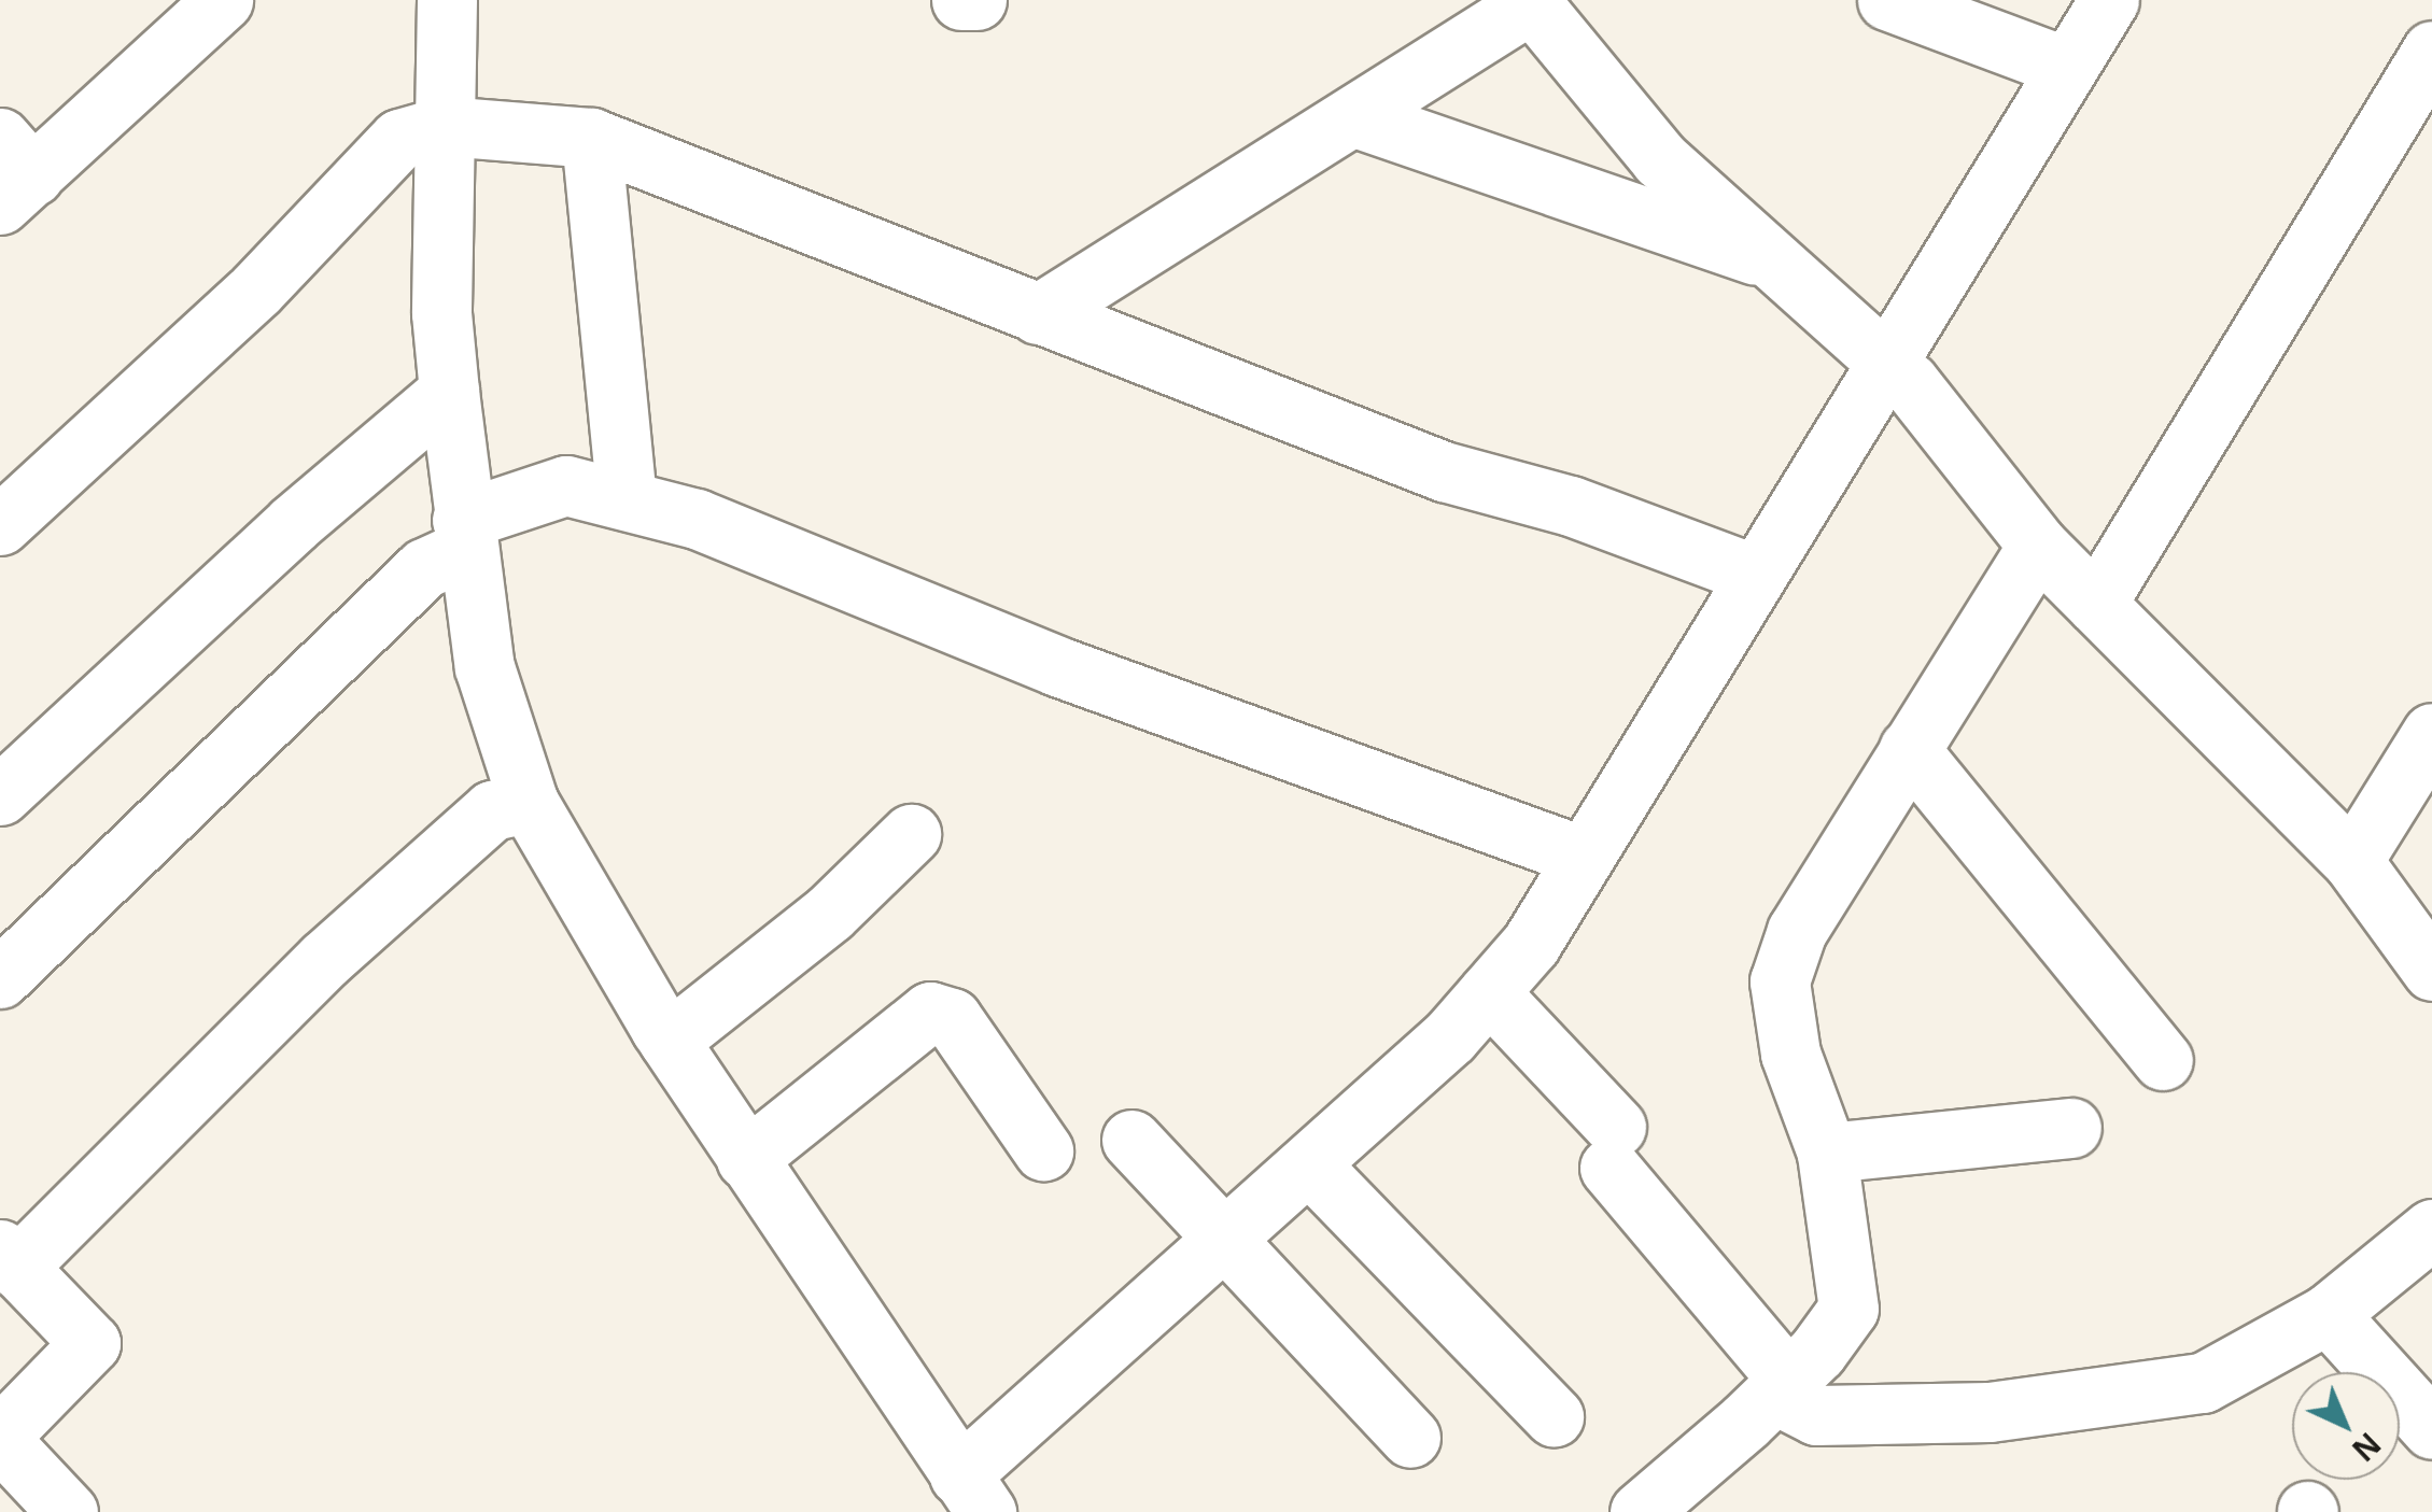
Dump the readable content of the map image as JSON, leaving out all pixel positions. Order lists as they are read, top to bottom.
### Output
{
  "north": "bottom right"
}
